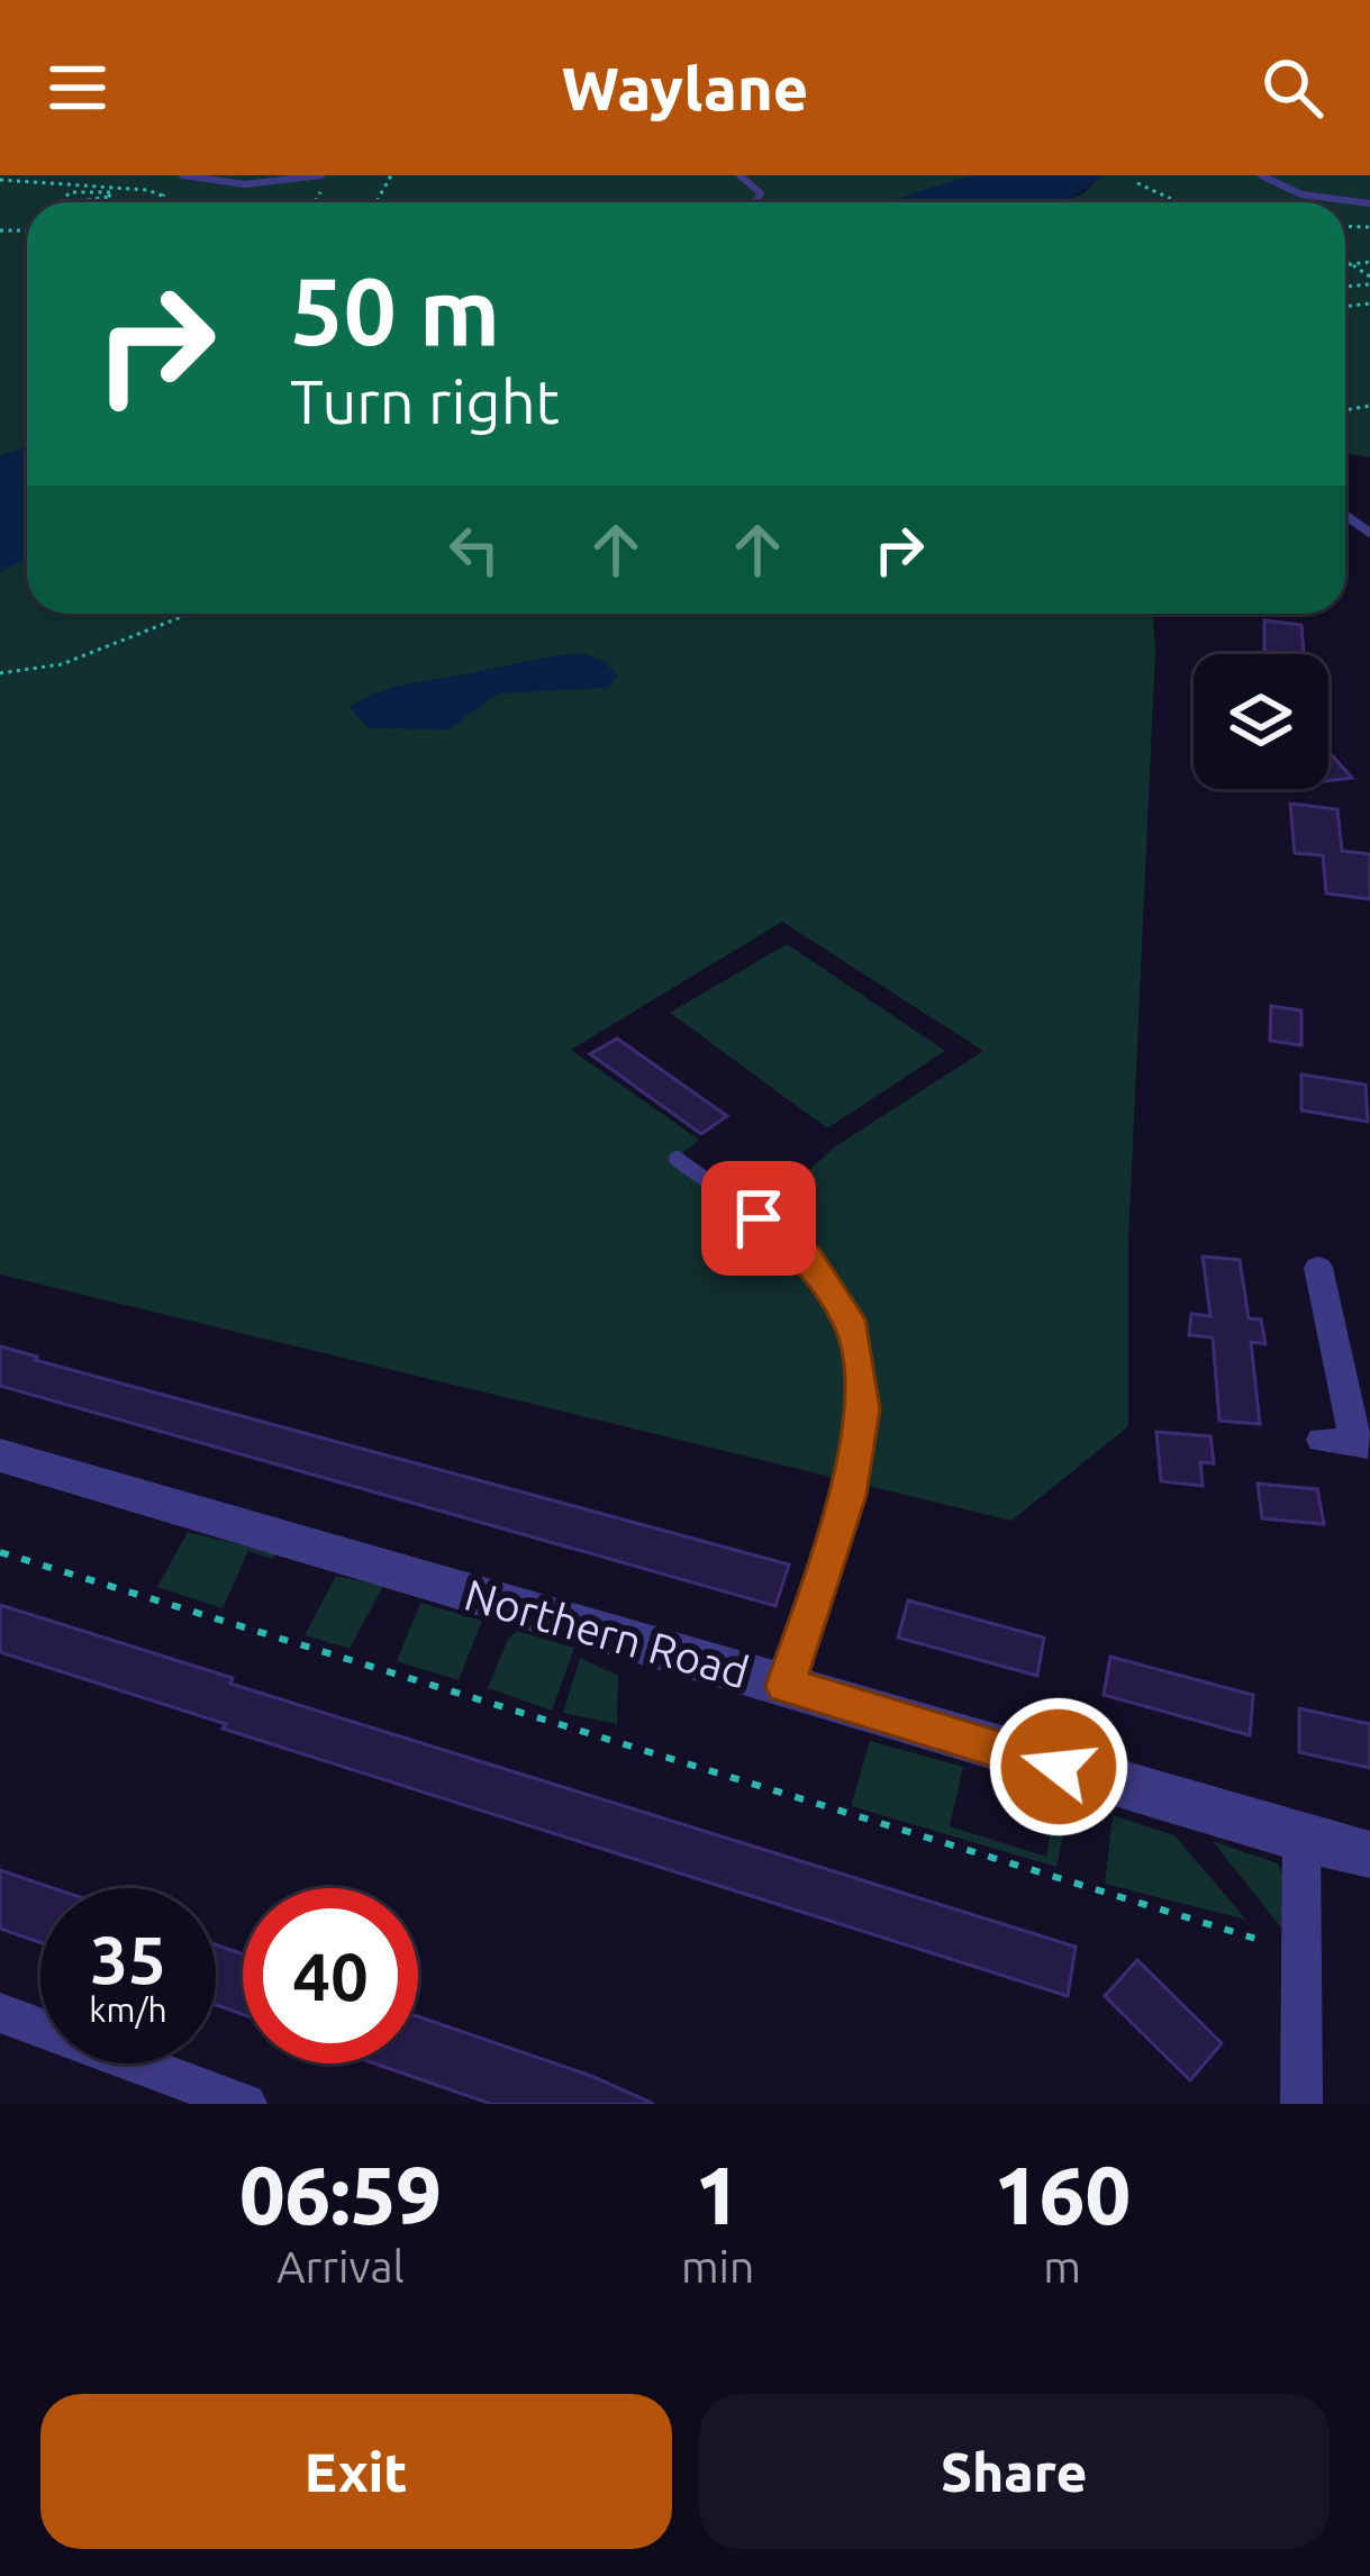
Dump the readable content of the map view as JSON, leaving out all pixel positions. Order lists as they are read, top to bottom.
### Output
{
  "streets": {
    "street": ["Northern Road"]
  },
  "page": {
    "header": "Waylane",
    "turn": ["50 m", "Turn right"],
    "speed": "35 km/h",
    "limit": "40",
    "eta": [
      "06:59",
      "Arrival",
      "1",
      "min",
      "160",
      "m"
    ],
    "buttons": ["Exit", "Share"]
  }
}
